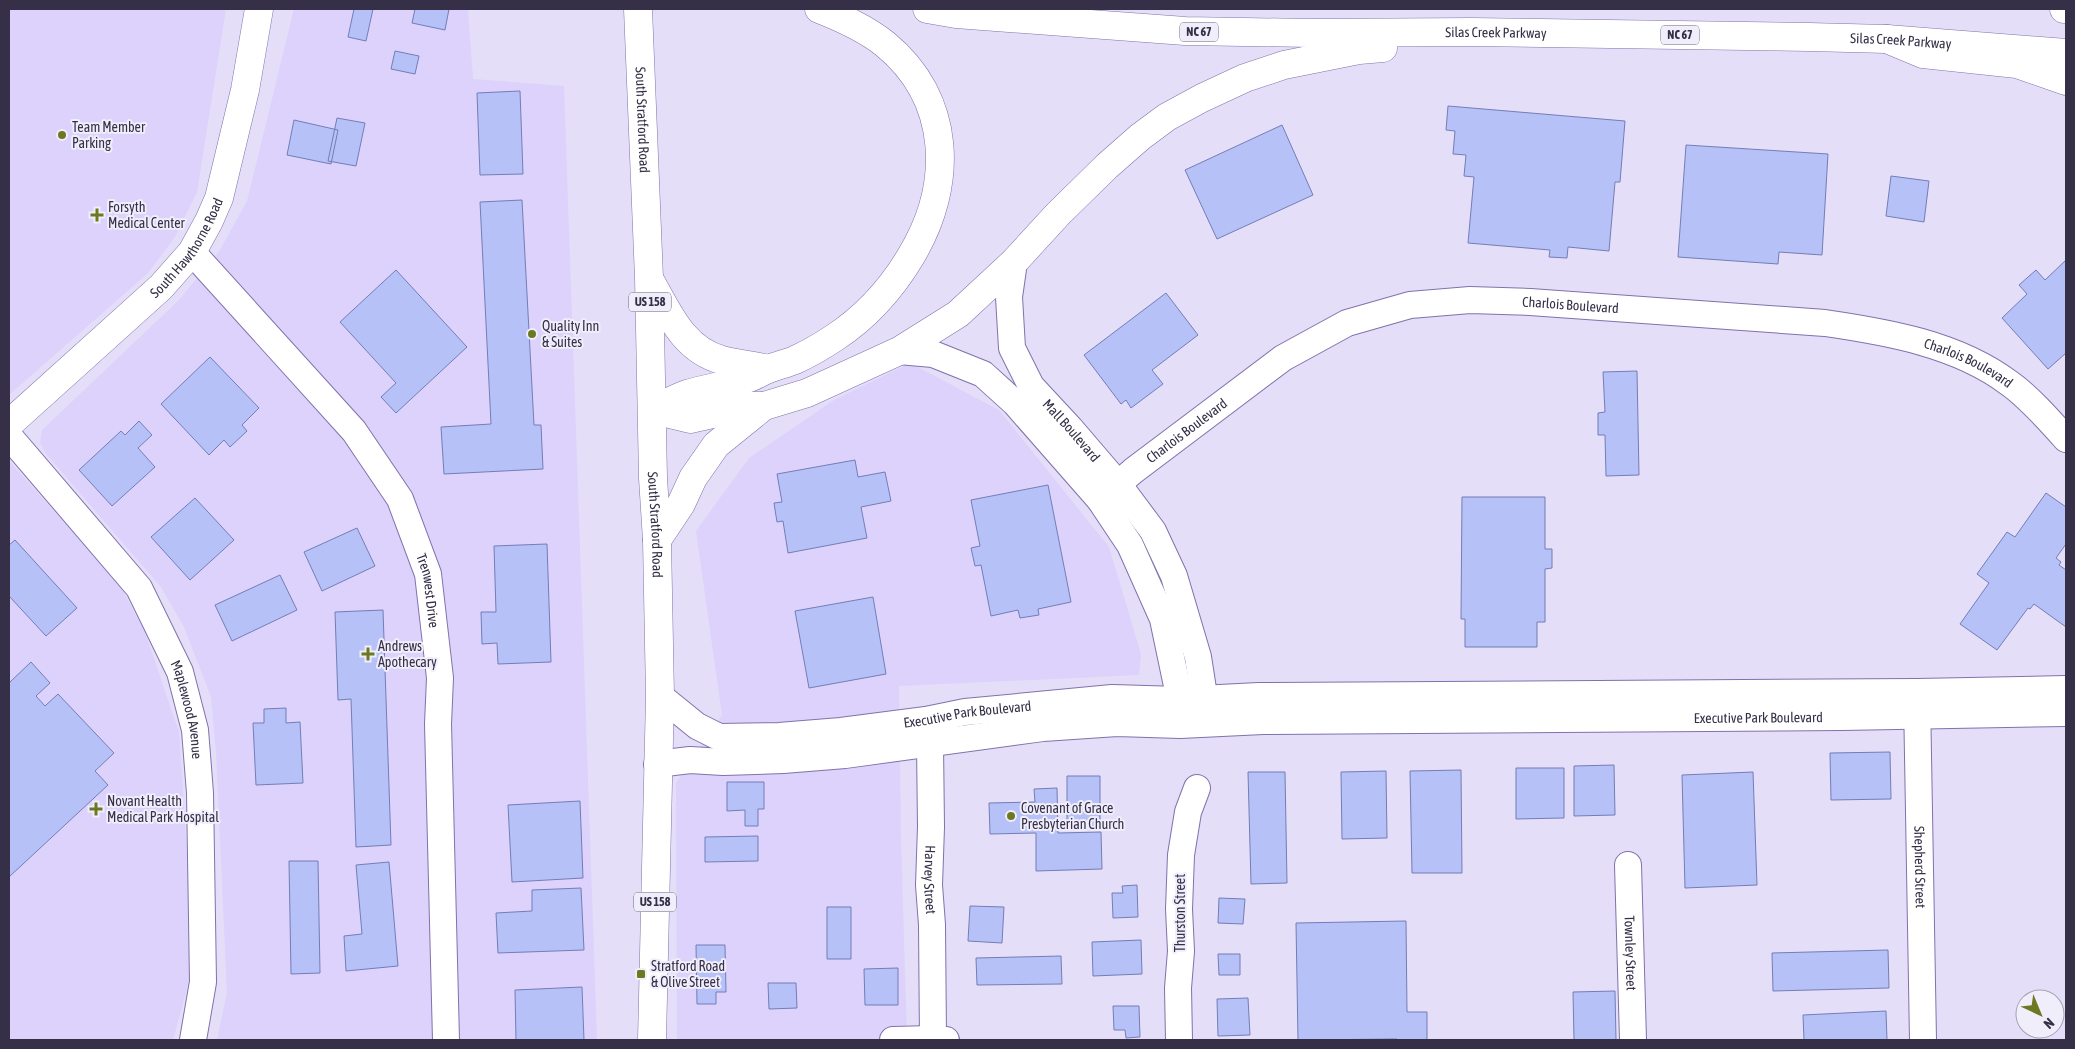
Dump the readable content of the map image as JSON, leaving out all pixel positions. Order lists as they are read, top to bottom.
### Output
{
  "streets": {
    "main road": [
      "NC 67",
      "Silas Creek Parkway",
      "South Stratford Road",
      "South Hawthorne Road",
      "US 158"
    ],
    "street": [
      "Charlois Boulevard",
      "Mall Boulevard",
      "Trenwest Drive",
      "Maplewood Avenue",
      "Executive Park Boulevard",
      "Shepherd Street",
      "Harvey Street",
      "Thurston Street",
      "Townley Street"
    ]
  },
  "crossings": [
    ["South Stratford Road", "Executive Park Boulevard"],
    ["South Hawthorne Road", "Trenwest Drive"],
    ["Charlois Boulevard", "Mall Boulevard"],
    ["Mall Boulevard", "Executive Park Boulevard"],
    ["Executive Park Boulevard", "Shepherd Street"],
    ["Executive Park Boulevard", "Harvey Street"]
  ],
  "places": {
    "other": ["Team Member Parking", "Quality Inn & Suites", "Covenant of Grace Presbyterian Church"],
    "health": ["Forsyth Medical Center", "Andrews Apothecary", "Novant Health Medical Park Hospital"],
    "transit": ["Stratford Road & Olive Street"]
  },
  "north": "bottom right"
}
